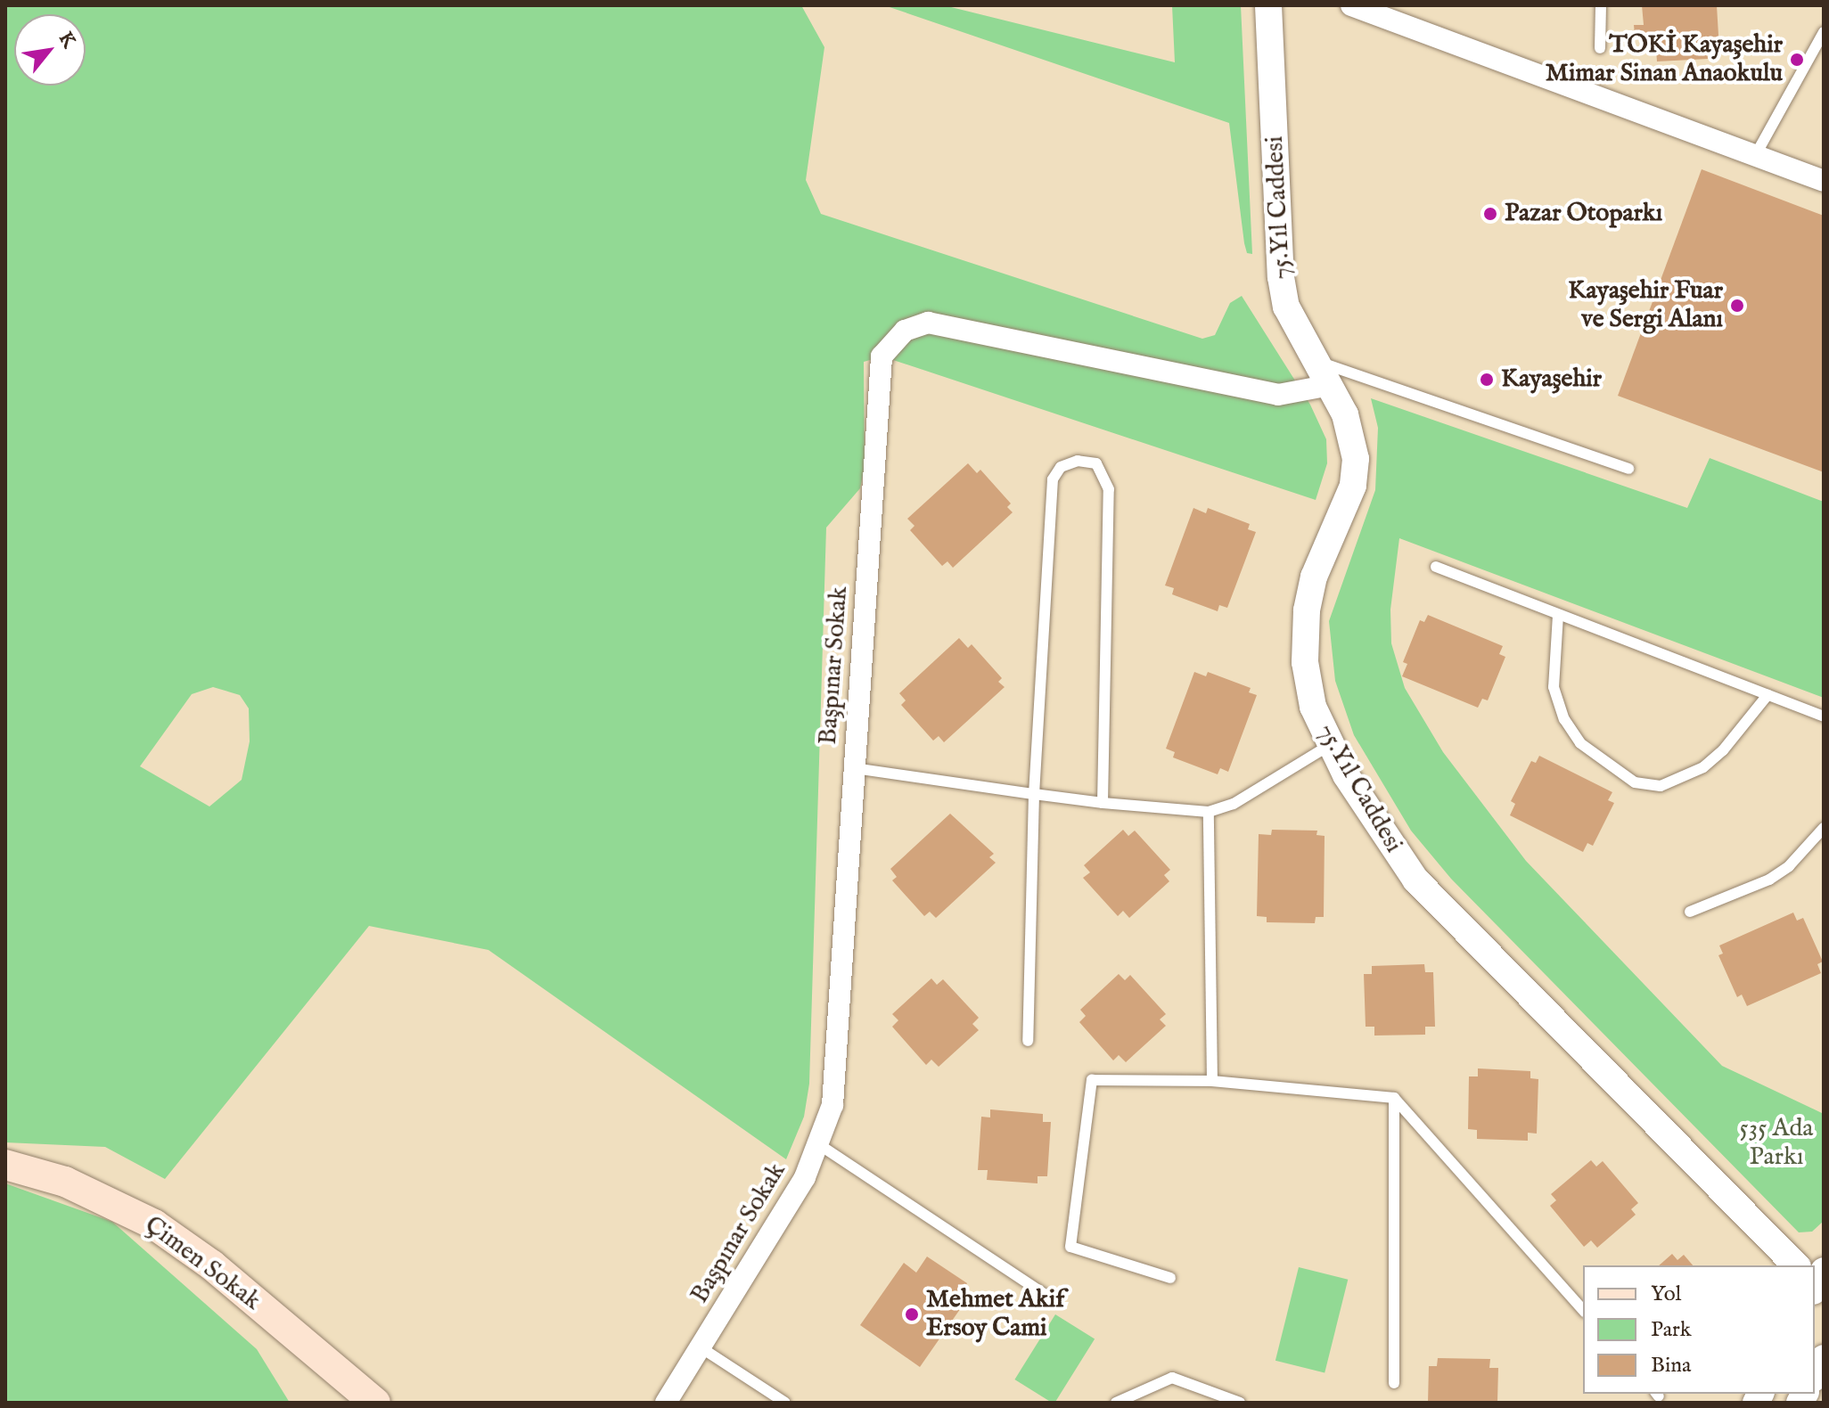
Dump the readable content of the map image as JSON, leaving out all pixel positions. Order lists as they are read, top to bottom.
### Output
{
  "streets": {
    "main road": ["Çimen Sokak"],
    "street": ["75.Yıl Caddesi", "Başpınar Sokak"]
  },
  "crossings": [
    ["75.Yıl Caddesi", "Başpınar Sokak"]
  ],
  "parks": ["535 Ada Parkı"],
  "places": [
    "TOKİ Kayaşehir Mimar Sinan Anaokulu",
    "Pazar Otoparkı",
    "Kayaşehir Fuar ve Sergi Alanı",
    "Kayaşehir",
    "Mehmet Akif Ersoy Cami"
  ],
  "legend": ["Yol", "Park", "Bina"],
  "north": "top right"
}
